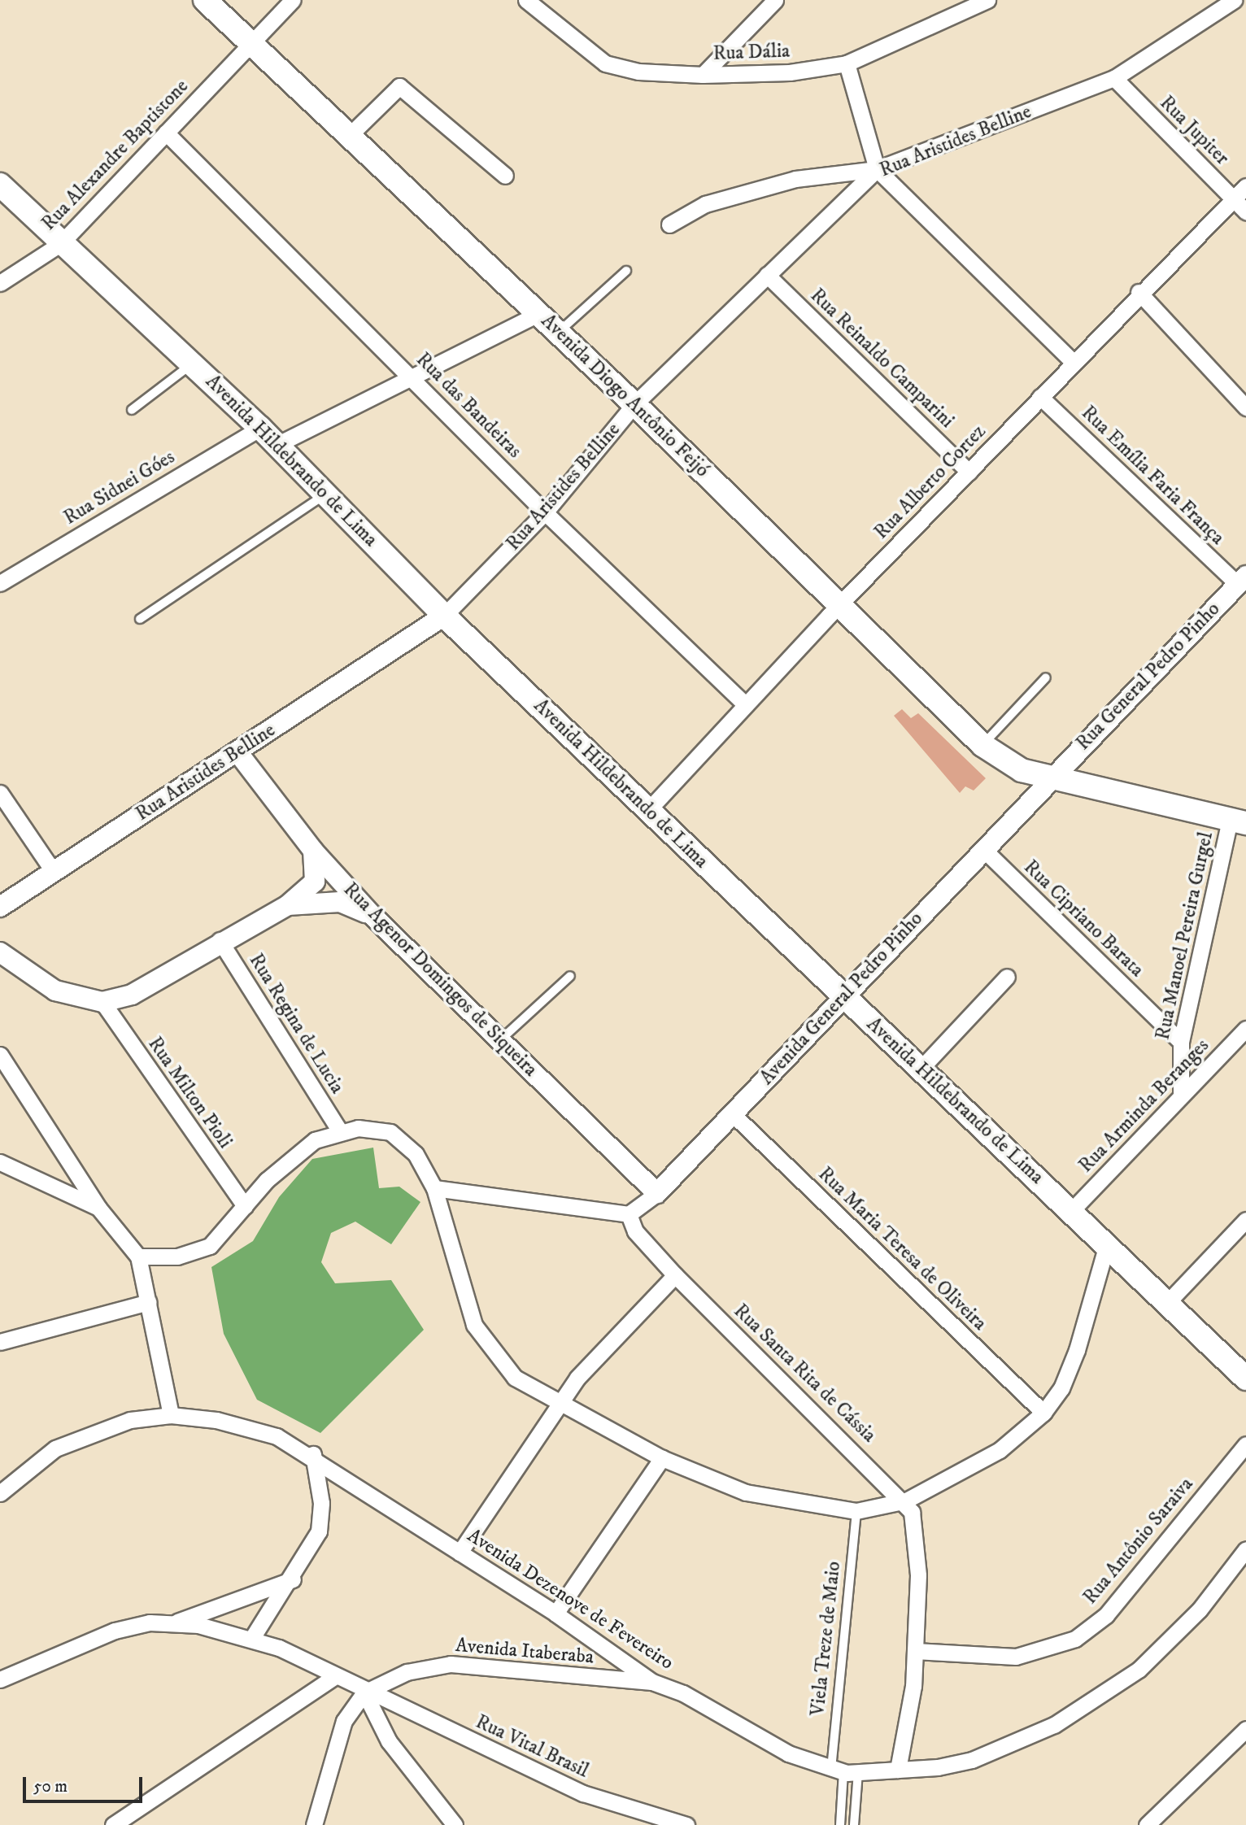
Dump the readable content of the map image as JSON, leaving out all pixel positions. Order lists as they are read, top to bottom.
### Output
{
  "streets": {
    "main road": ["Avenida Diogo Antônio Feijó", "Avenida Hildebrando de Lima"],
    "street": [
      "Rua Dália",
      "Rua Jupiter",
      "Rua Aristides Belline",
      "Rua Alexandre Baptistone",
      "Rua Reinaldo Camparini",
      "Rua das Bandeiras",
      "Rua Emília Faria França",
      "Rua Alberto Cortez",
      "Rua Sidnei Góes",
      "Rua General Pedro Pinho",
      "Rua Cipriano Barata",
      "Rua Manoel Pereira Gurgel",
      "Rua Agenor Domingos de Siqueira",
      "Avenida General Pedro Pinho",
      "Rua Regina de Lucia",
      "Rua Milton Pioli",
      "Rua Arminda Beranges",
      "Rua Maria Teresa de Oliveira",
      "Rua Santa Rita de Cássia",
      "Rua Antônio Saraiva",
      "Avenida Dezenove de Fevereiro",
      "Avenida Itaberaba",
      "Rua Vital Brasil"
    ],
    "lane": ["Viela Treze de Maio"]
  },
  "crossings": [
    ["Rua Jupiter", "Rua Aristides Belline"],
    ["Rua Jupiter", "Rua Alberto Cortez"],
    ["Rua Aristides Belline", "Rua Reinaldo Camparini"],
    ["Rua Aristides Belline", "Avenida Diogo Antônio Feijó"],
    ["Rua Aristides Belline", "Rua das Bandeiras"],
    ["Rua Aristides Belline", "Avenida Hildebrando de Lima"],
    ["Rua Aristides Belline", "Rua Agenor Domingos de Siqueira"],
    ["Rua Alexandre Baptistone", "Avenida Diogo Antônio Feijó"],
    ["Rua Alexandre Baptistone", "Rua das Bandeiras"],
    ["Rua Alexandre Baptistone", "Avenida Hildebrando de Lima"],
    ["Rua Reinaldo Camparini", "Rua Alberto Cortez"],
    ["Avenida Diogo Antônio Feijó", "Rua Alberto Cortez"],
    ["Avenida Diogo Antônio Feijó", "Rua General Pedro Pinho"],
    ["Avenida Diogo Antônio Feijó", "Rua Manoel Pereira Gurgel"],
    ["Avenida Diogo Antônio Feijó", "Avenida General Pedro Pinho"],
    ["Rua das Bandeiras", "Rua Alberto Cortez"],
    ["Avenida Hildebrando de Lima", "Rua Alberto Cortez"],
    ["Avenida Hildebrando de Lima", "Rua Sidnei Góes"],
    ["Avenida Hildebrando de Lima", "Avenida General Pedro Pinho"],
    ["Avenida Hildebrando de Lima", "Rua Arminda Beranges"],
    ["Rua Emília Faria França", "Rua Alberto Cortez"],
    ["Rua Emília Faria França", "Rua General Pedro Pinho"],
    ["Rua General Pedro Pinho", "Avenida General Pedro Pinho"],
    ["Rua Cipriano Barata", "Rua Manoel Pereira Gurgel"],
    ["Rua Cipriano Barata", "Avenida General Pedro Pinho"],
    ["Rua Manoel Pereira Gurgel", "Rua Arminda Beranges"],
    ["Rua Agenor Domingos de Siqueira", "Avenida General Pedro Pinho"],
    ["Avenida General Pedro Pinho", "Rua Maria Teresa de Oliveira"],
    ["Avenida General Pedro Pinho", "Rua Santa Rita de Cássia"],
    ["Rua Santa Rita de Cássia", "Rua Antônio Saraiva"],
    ["Rua Santa Rita de Cássia", "Avenida Dezenove de Fevereiro"],
    ["Avenida Dezenove de Fevereiro", "Viela Treze de Maio"],
    ["Avenida Dezenove de Fevereiro", "Avenida Itaberaba"],
    ["Avenida Itaberaba", "Rua Vital Brasil"]
  ],
  "scale_bar": "50 m"
}
